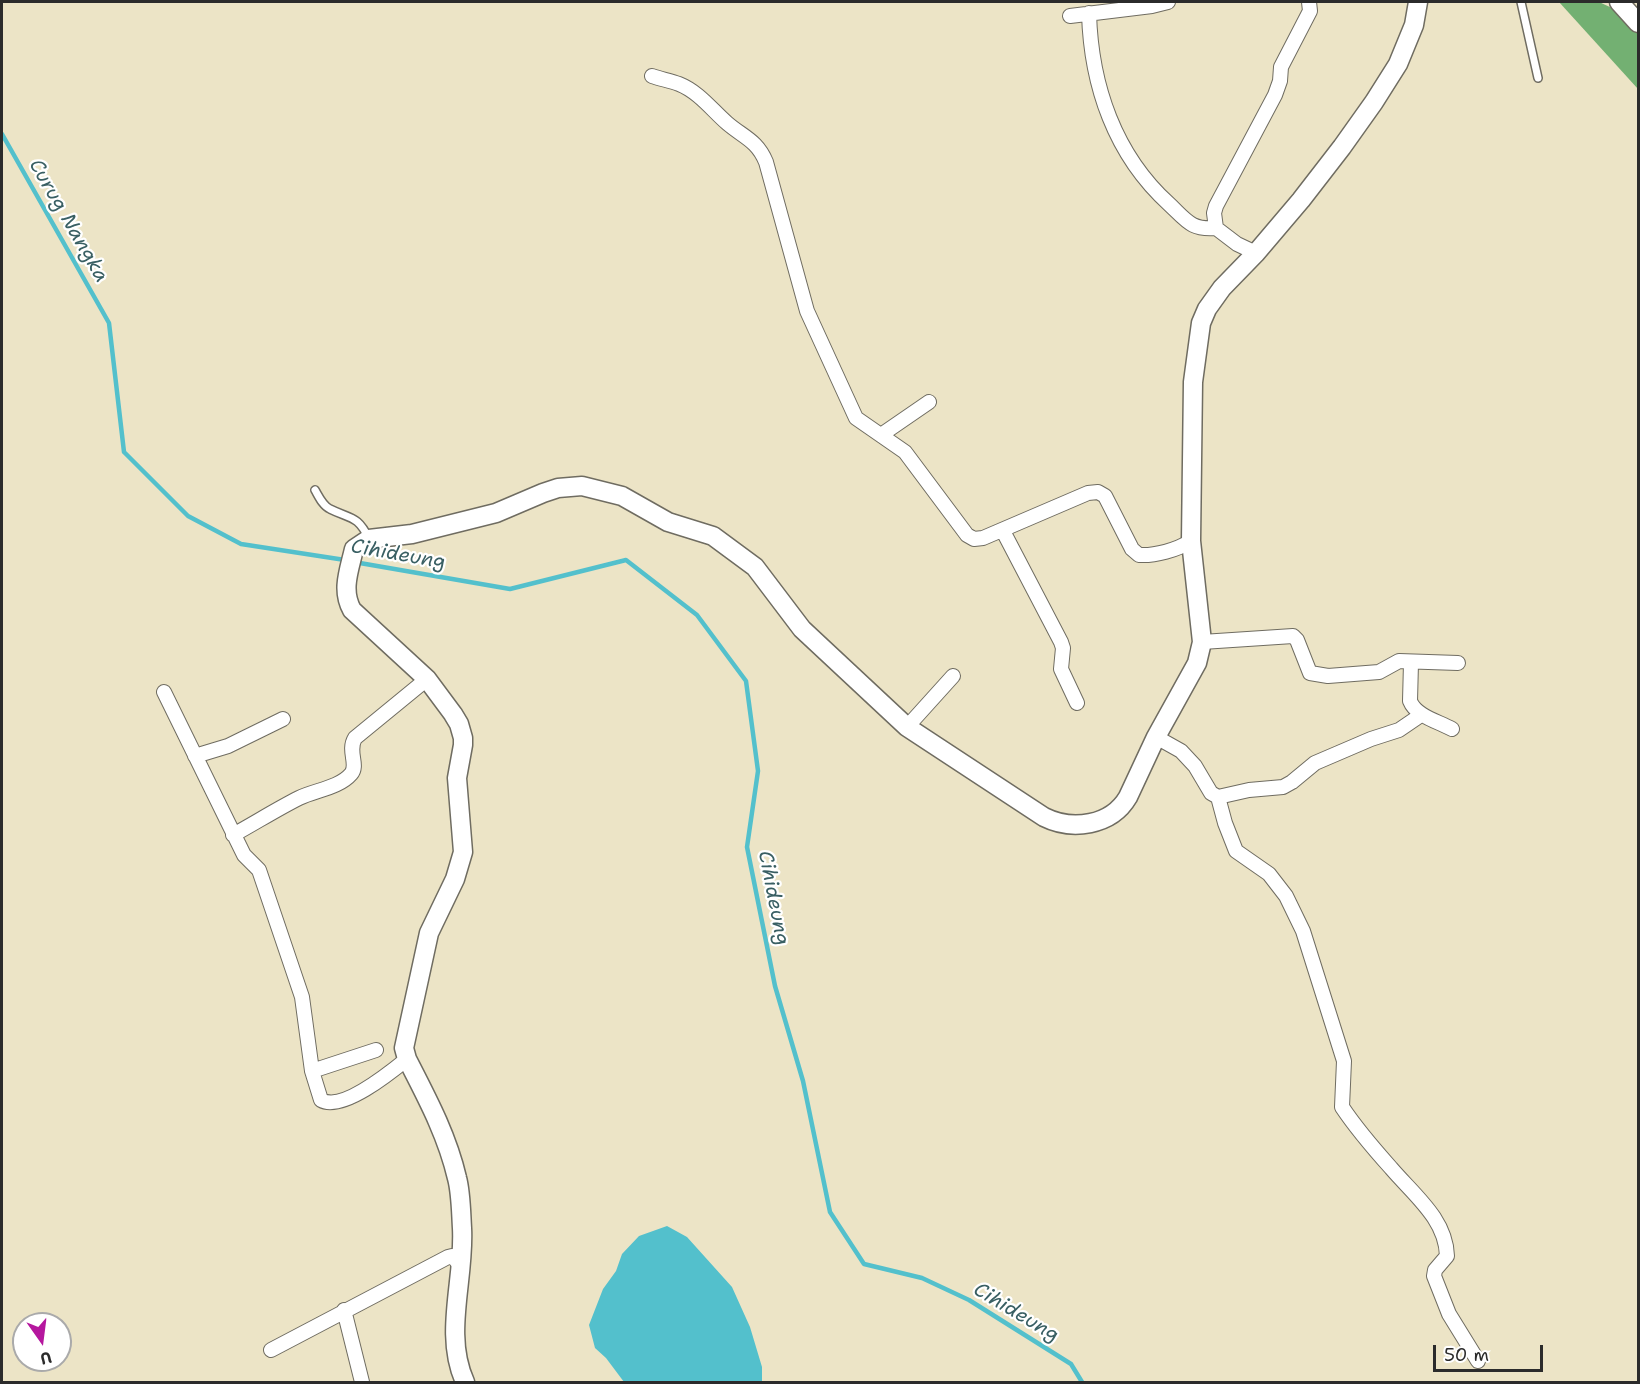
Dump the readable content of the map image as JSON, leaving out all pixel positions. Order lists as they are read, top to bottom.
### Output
{
  "water": ["Curug Nangka", "Cihideung"],
  "scale_bar": "50 m",
  "north": "bottom"
}
